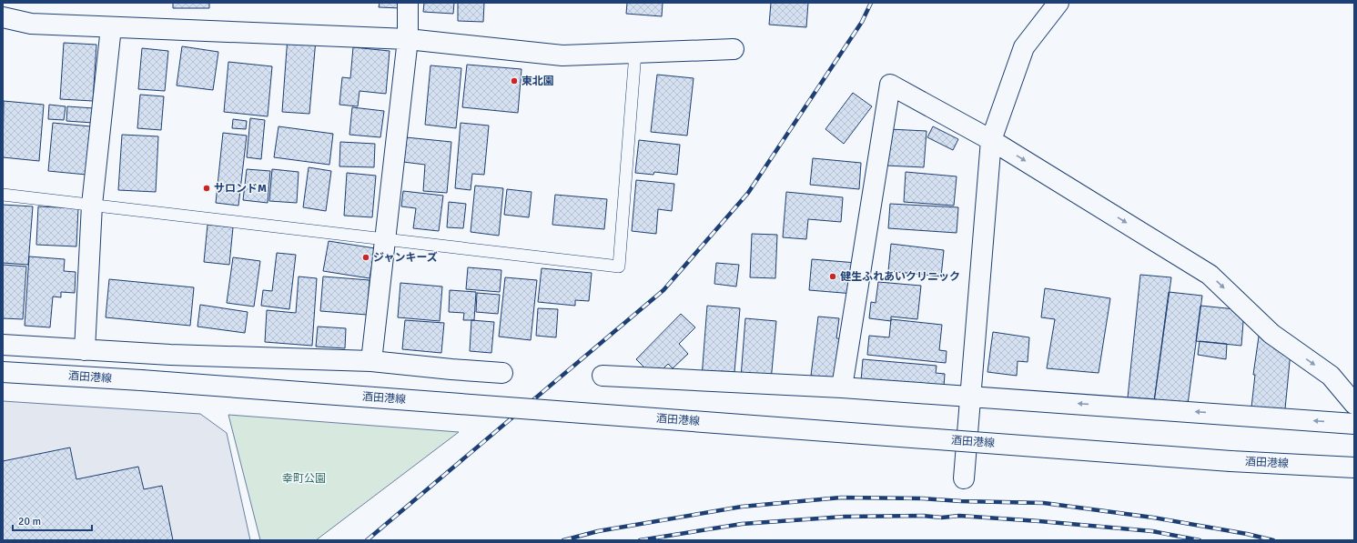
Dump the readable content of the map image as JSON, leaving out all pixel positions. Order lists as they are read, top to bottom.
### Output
{
  "streets": {
    "street": ["酒田港線"]
  },
  "parks": ["幸町公園"],
  "places": [
    "東北園",
    "サロンドM",
    "ジャンキーズ",
    "健生ふれあいクリニック"
  ],
  "scale_bar": "20 m"
}
